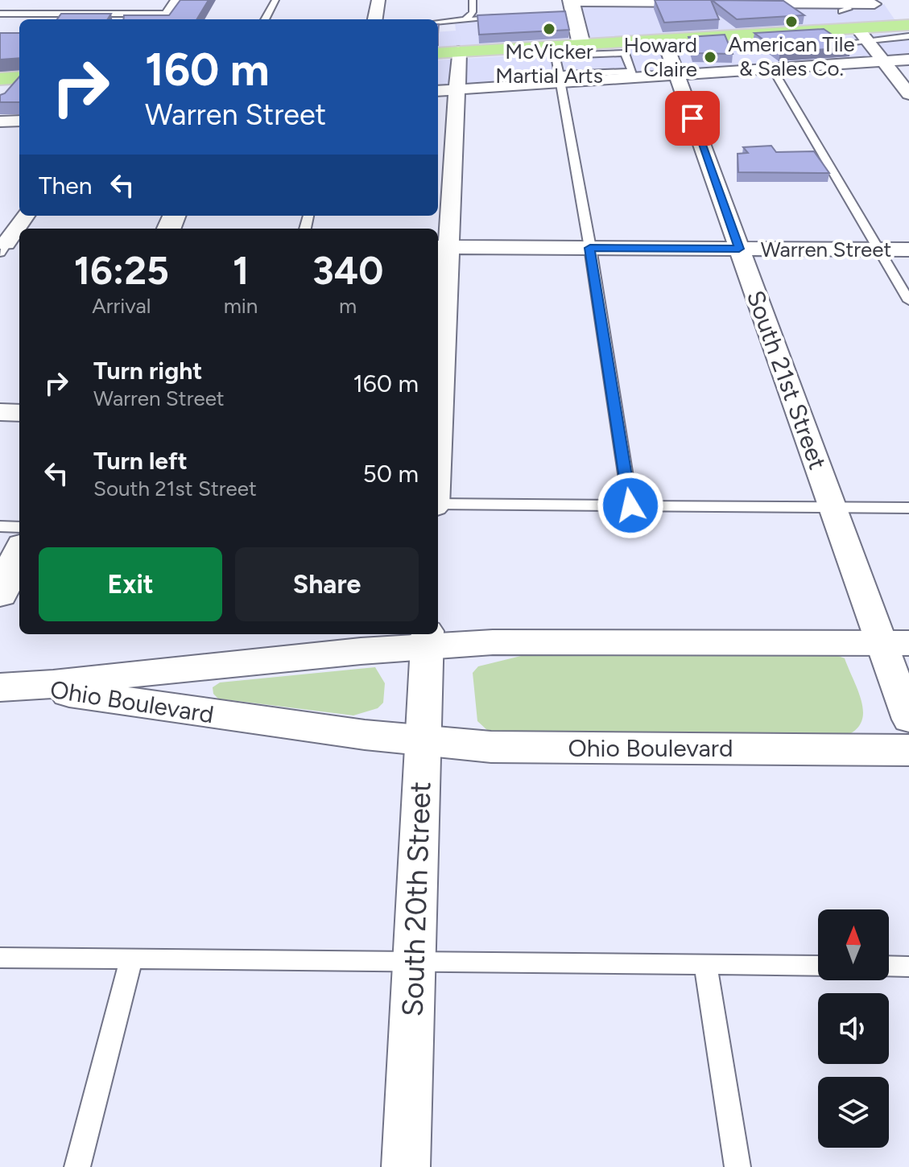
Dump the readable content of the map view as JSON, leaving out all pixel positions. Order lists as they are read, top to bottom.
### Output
{
  "streets": {
    "street": [
      "Warren Street",
      "South 21st Street",
      "Ohio Boulevard",
      "South 20th Street"
    ]
  },
  "crossings": [
    ["Warren Street", "South 21st Street"],
    ["South 21st Street", "Ohio Boulevard"],
    ["Ohio Boulevard", "South 20th Street"]
  ],
  "places": ["American Tile & Sales Co.", "McVicker Martial Arts", "Howard Claire"],
  "north": "top",
  "page": {
    "turn": ["160 m", "Warren Street"],
    "then": "Then",
    "eta": [
      "16:25",
      "Arrival",
      "1",
      "min",
      "340",
      "m"
    ],
    "list": [
      {
        "name": "Turn right",
        "note": "Warren Street",
        "value": "160 m"
      },
      {
        "name": "Turn left",
        "note": "South 21st Street",
        "value": "50 m"
      }
    ],
    "buttons": ["Exit", "Share"]
  }
}
